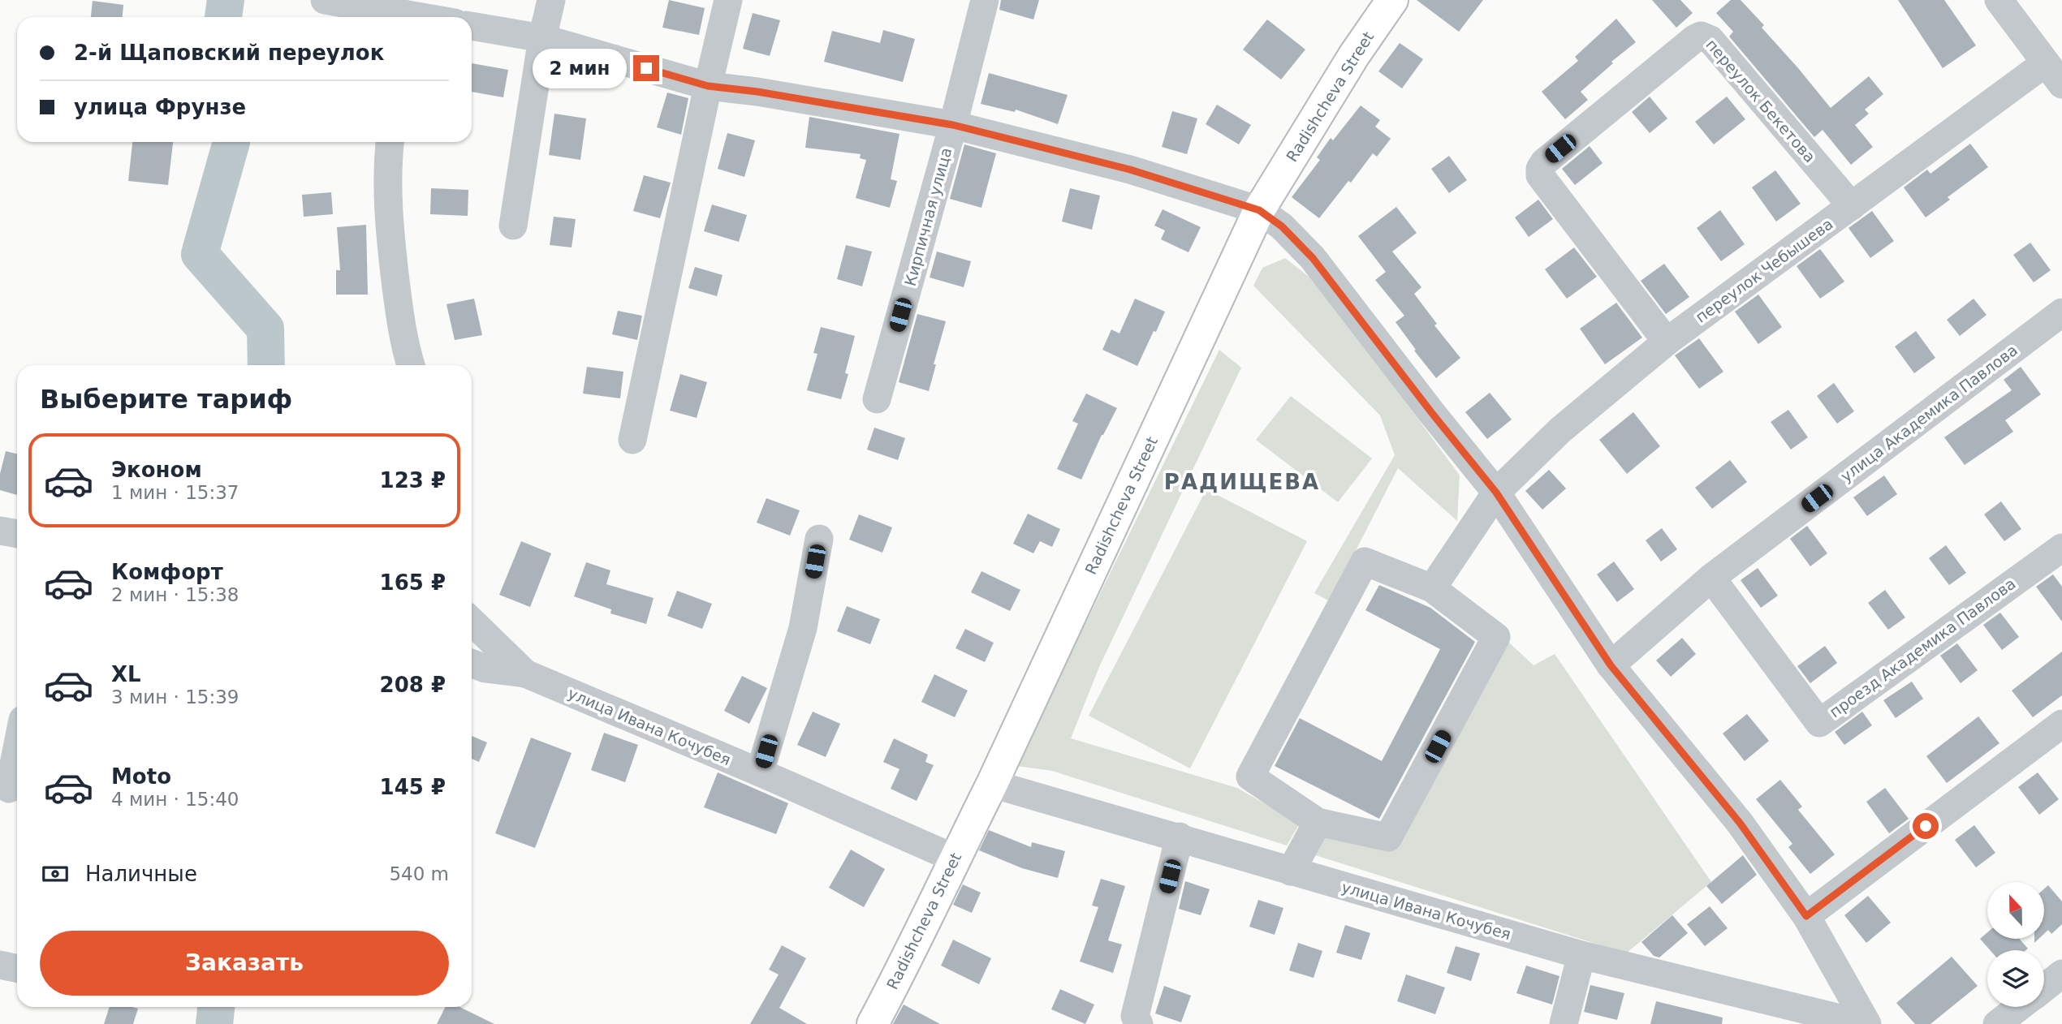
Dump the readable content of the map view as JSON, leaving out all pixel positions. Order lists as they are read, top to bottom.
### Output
{
  "streets": {
    "main road": ["Radishcheva Street"],
    "street": [
      "переулок Бекетова",
      "Кирпичная улица",
      "переулок Чебышева",
      "улица Академика Павлова",
      "проезд Академика Павлова",
      "улица Ивана Кочубея"
    ]
  },
  "crossings": [
    ["Radishcheva Street", "улица Ивана Кочубея"],
    ["переулок Бекетова", "переулок Чебышева"],
    ["улица Академика Павлова", "проезд Академика Павлова"]
  ],
  "districts": ["РАДИЩЕВА"],
  "north": "top",
  "page": {
    "banner": ["2-й Щаповский переулок", "улица Фрунзе"],
    "bubble": "2 мин",
    "heading": "Выберите тариф",
    "list": [
      {
        "name": "Эконом",
        "note": "1 мин · 15:37",
        "value": "123 ₽"
      },
      {
        "name": "Комфорт",
        "note": "2 мин · 15:38",
        "value": "165 ₽"
      },
      {
        "name": "XL",
        "note": "3 мин · 15:39",
        "value": "208 ₽"
      },
      {
        "name": "Moto",
        "note": "4 мин · 15:40",
        "value": "145 ₽"
      }
    ],
    "pay": ["Наличные", "540 m"],
    "buttons": "Заказать"
  }
}
